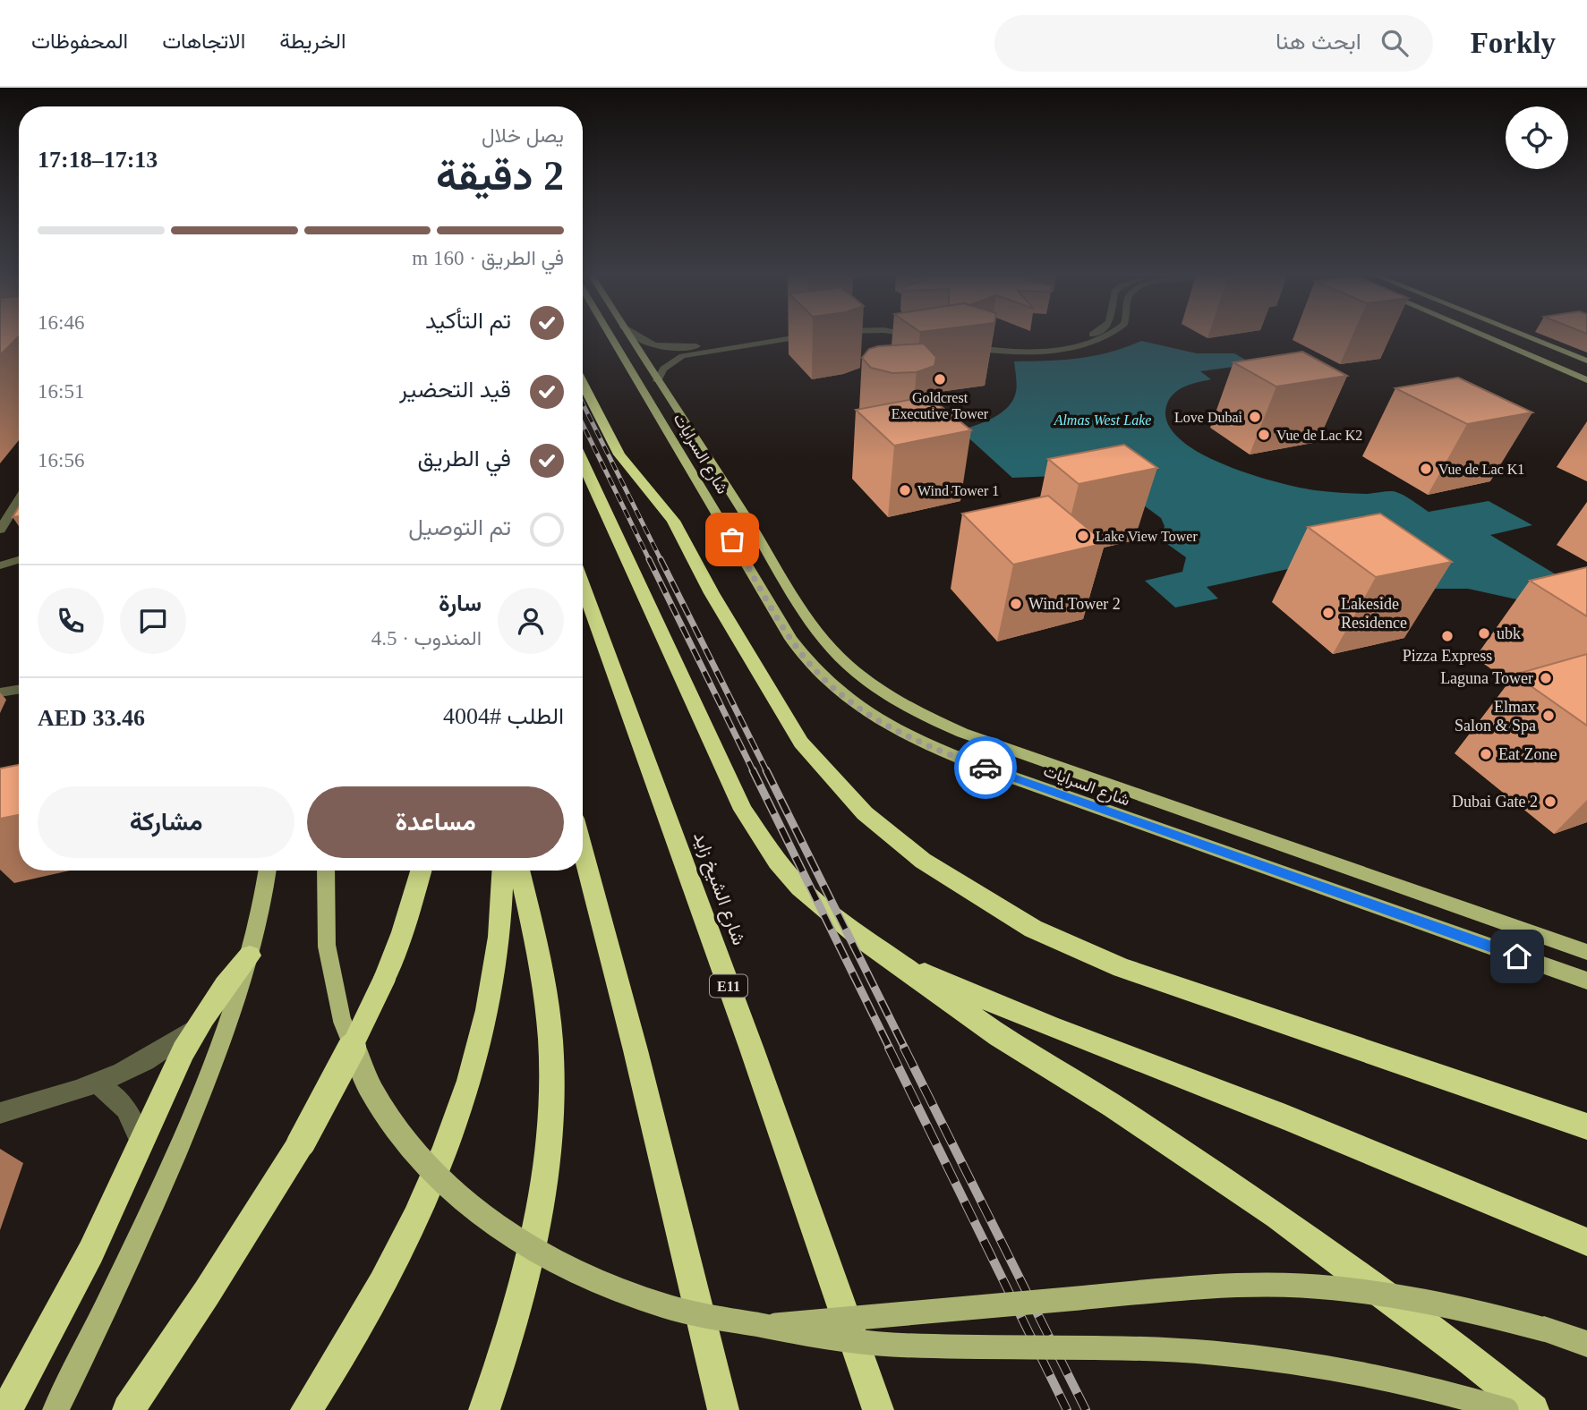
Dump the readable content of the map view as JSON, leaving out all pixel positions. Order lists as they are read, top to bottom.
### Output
{
  "streets": {
    "highway": ["شارع الشيخ زايد", "E11"],
    "main road": ["شارع السرايات"]
  },
  "water": ["Almas West Lake"],
  "places": [
    "Goldcrest Executive Tower",
    "Love Dubai",
    "Vue de Lac K2",
    "Vue de Lac K1",
    "Wind Tower 1",
    "Lake View Tower",
    "Wind Tower 2",
    "Lakeside Residence",
    "ubk",
    "Pizza Express",
    "Laguna Tower",
    "Elmax Salon & Spa",
    "Eat Zone",
    "Dubai Gate 2"
  ],
  "page": {
    "header": "Forkly",
    "search": "ابحث هنا",
    "nav": ["الخريطة", "الاتجاهات", "المحفوظات"],
    "heading": ["2 دقيقة", "يصل خلال", "17:13–17:18"],
    "panel": [
      "سارة",
      "المندوب · 4.5",
      "الطلب #4004",
      "AED 33.46"
    ],
    "bar": "في الطريق · 160 m",
    "list": [
      ["تم التأكيد", "16:46"],
      ["قيد التحضير", "16:51"],
      ["في الطريق", "16:56"],
      "تم التوصيل"
    ],
    "buttons": ["مساعدة", "مشاركة"]
  }
}
